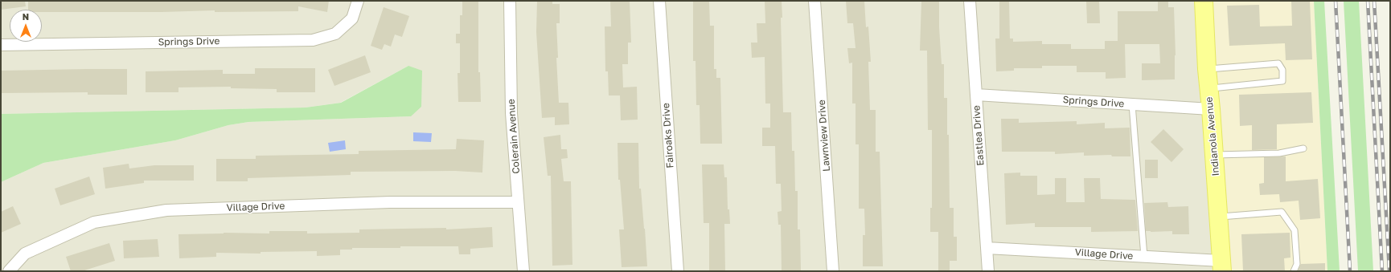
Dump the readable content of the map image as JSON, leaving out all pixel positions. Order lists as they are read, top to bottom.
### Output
{
  "streets": {
    "main road": ["Indianola Avenue"],
    "street": [
      "Springs Drive",
      "Fairoaks Drive",
      "Lawnview Drive",
      "Eastlea Drive",
      "Colerain Avenue",
      "Village Drive"
    ]
  },
  "crossings": [
    ["Springs Drive", "Eastlea Drive"],
    ["Springs Drive", "Indianola Avenue"],
    ["Eastlea Drive", "Village Drive"],
    ["Colerain Avenue", "Village Drive"],
    ["Indianola Avenue", "Village Drive"]
  ],
  "north": "top"
}
